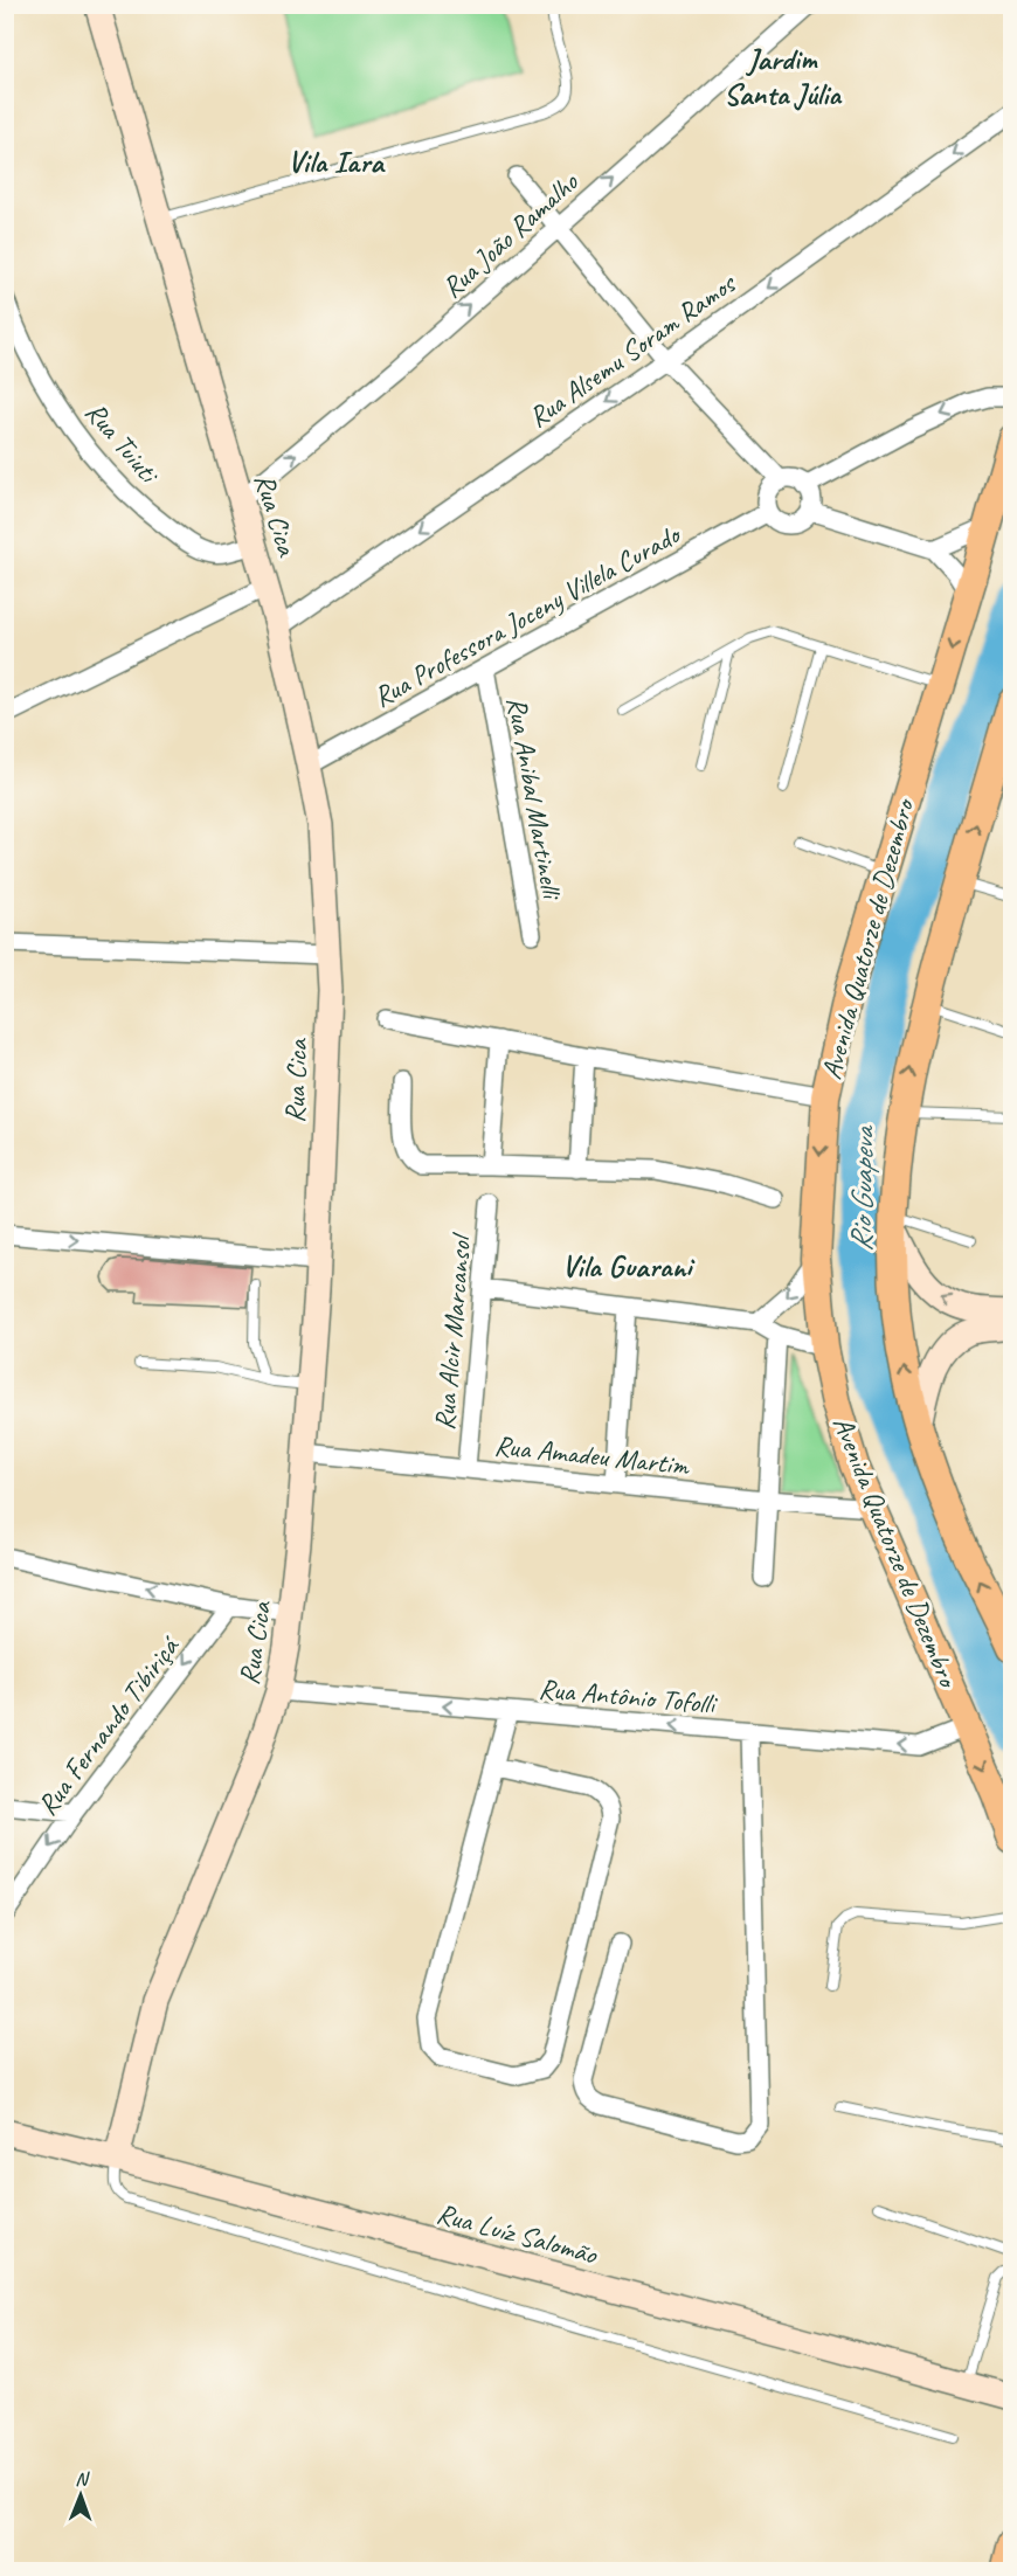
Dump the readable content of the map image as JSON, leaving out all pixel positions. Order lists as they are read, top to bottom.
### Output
{
  "streets": {
    "main road": ["Avenida Quatorze de Dezembro"],
    "street": [
      "Rua João Ramalho",
      "Rua Alsemu Soram Ramos",
      "Rua Tuiuti",
      "Rua Cica",
      "Rua Professora Joceny Villela Curado",
      "Rua Anibal Martinelli",
      "Rua Alcir Marcansol",
      "Rua Amadeu Martim",
      "Rua Antônio Tofolli",
      "Rua Fernando Tibiriçá",
      "Rua Luíz Salomão"
    ]
  },
  "crossings": [
    ["Rua João Ramalho", "Rua Cica"],
    ["Rua Alsemu Soram Ramos", "Rua Cica"],
    ["Rua Tuiuti", "Rua Cica"],
    ["Rua Cica", "Rua Professora Joceny Villela Curado"],
    ["Rua Cica", "Rua Amadeu Martim"],
    ["Rua Cica", "Rua Antônio Tofolli"],
    ["Rua Cica", "Rua Luíz Salomão"],
    ["Rua Professora Joceny Villela Curado", "Rua Anibal Martinelli"],
    ["Avenida Quatorze de Dezembro", "Rua Amadeu Martim"],
    ["Avenida Quatorze de Dezembro", "Rua Antônio Tofolli"],
    ["Rua Alcir Marcansol", "Rua Amadeu Martim"]
  ],
  "one_way": [
    "Rua João Ramalho",
    "Rua Alsemu Soram Ramos",
    "Rua Antônio Tofolli",
    "Rua Fernando Tibiriçá"
  ],
  "districts": ["Jardim Santa Júlia", "Vila Iara", "Vila Guarani"],
  "water": ["Rio Guapeva"],
  "north": "top"
}
